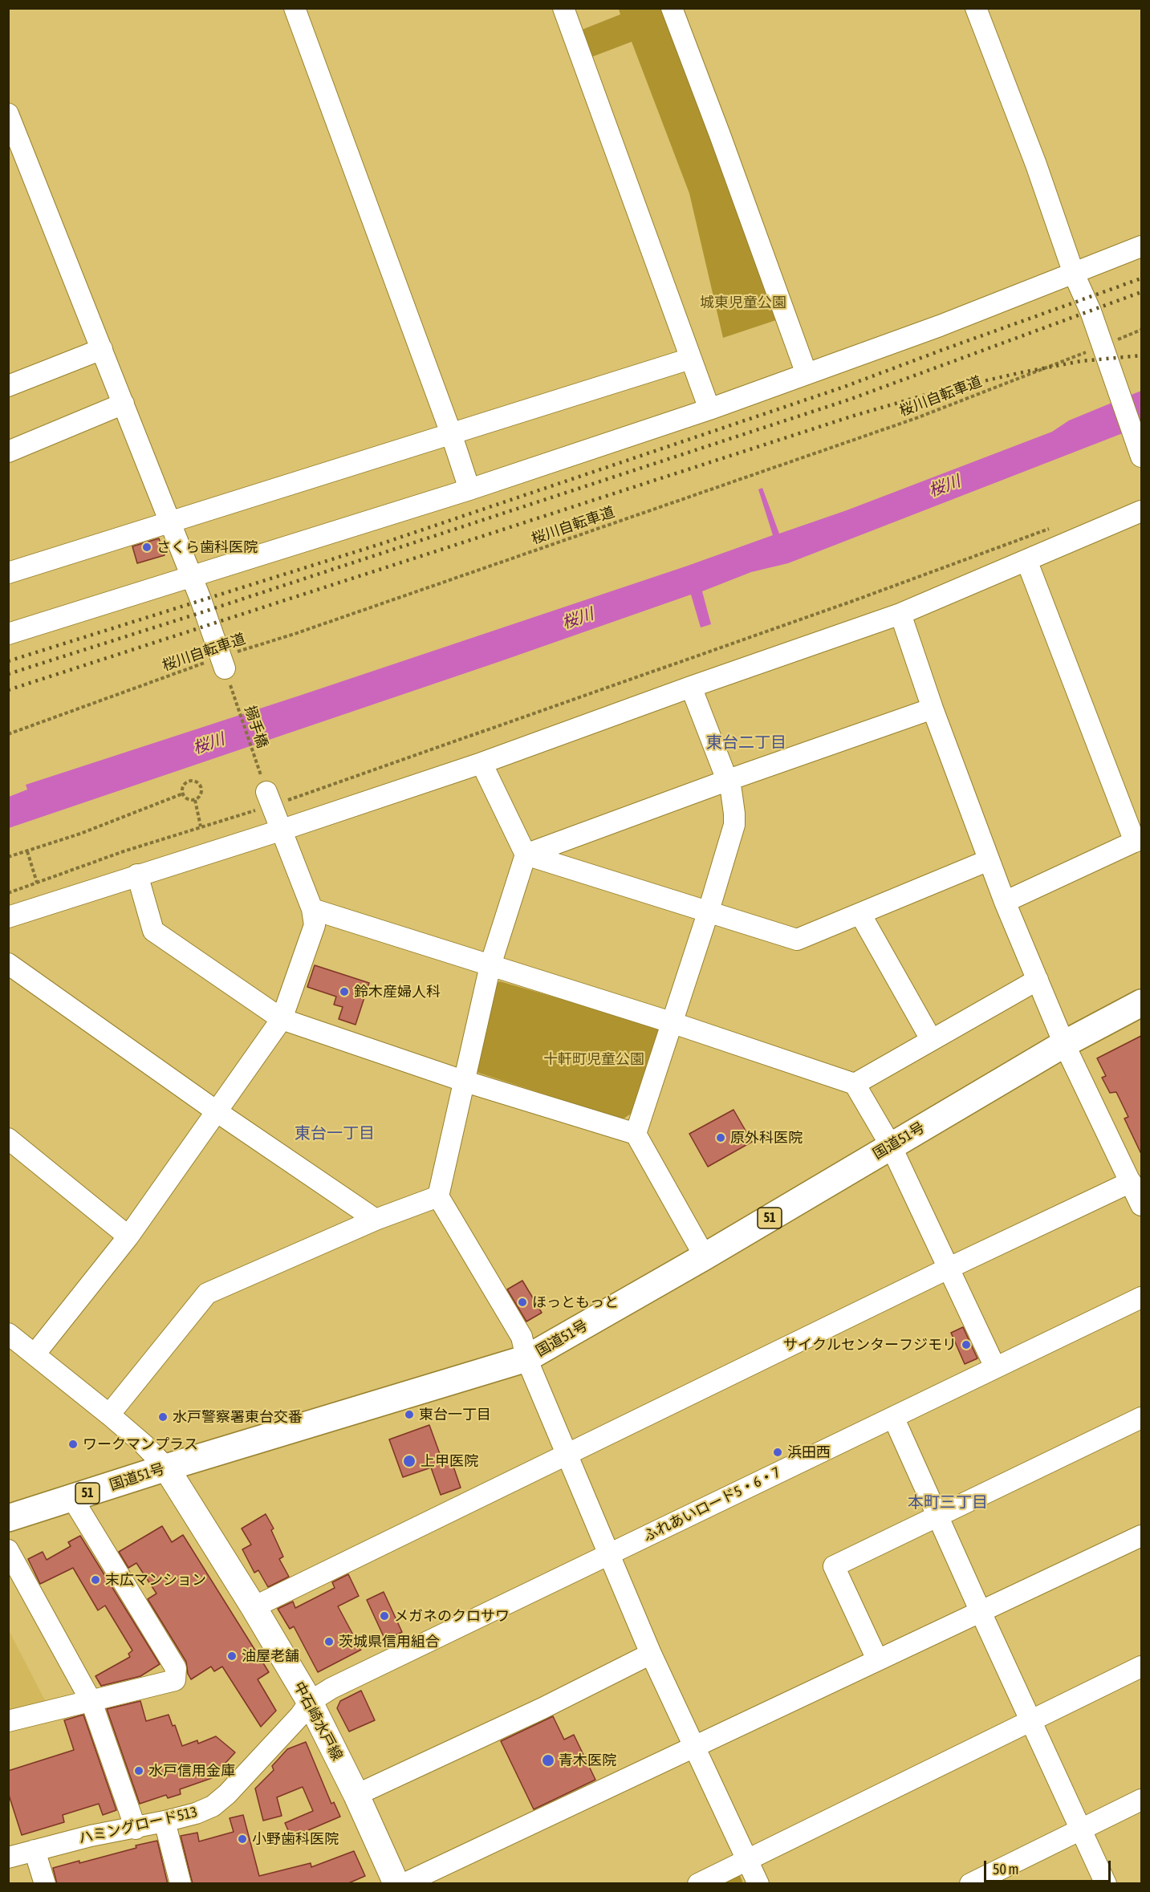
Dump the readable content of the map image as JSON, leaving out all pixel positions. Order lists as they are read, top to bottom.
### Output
{
  "streets": {
    "highway": ["国道51号", "51"],
    "main road": ["中石崎水戸線"],
    "street": ["ふれあいロード5・6・7", "ハミングロード513"],
    "path": ["桜川自転車道", "搦手橋"]
  },
  "crossings": [
    ["桜川自転車道", "搦手橋"],
    ["国道51号", "中石崎水戸線"],
    ["ふれあいロード5・6・7", "中石崎水戸線"],
    ["ふれあいロード5・6・7", "ハミングロード513"],
    ["中石崎水戸線", "ハミングロード513"]
  ],
  "districts": ["東台二丁目", "東台一丁目", "本町三丁目"],
  "water": ["桜川"],
  "parks": ["城東児童公園", "十軒町児童公園"],
  "places": [
    "さくら歯科医院",
    "鈴木産婦人科",
    "原外科医院",
    "ほっともっと",
    "サイクルセンターフジモリ",
    "東台一丁目",
    "水戸警察署東台交番",
    "ワークマンプラス",
    "浜田西",
    "上甲医院",
    "末広マンション",
    "メガネのクロサワ",
    "茨城県信用組合",
    "油屋老舗",
    "青木医院",
    "水戸信用金庫",
    "小野歯科医院"
  ],
  "scale_bar": "50 m"
}
